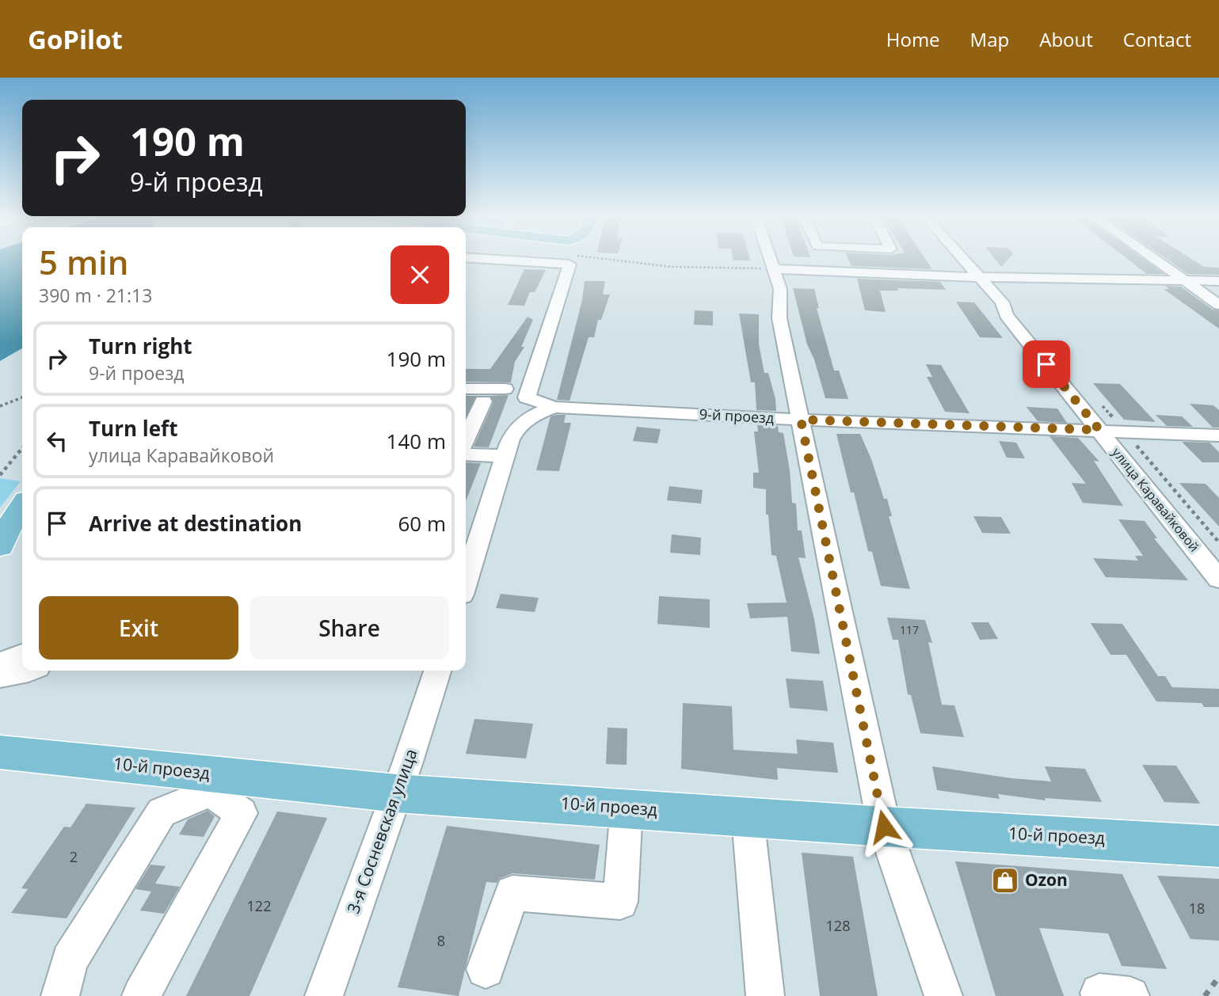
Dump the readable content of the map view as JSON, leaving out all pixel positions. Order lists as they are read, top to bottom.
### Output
{
  "streets": {
    "main road": ["10-й проезд"],
    "street": ["9-й проезд", "улица Каравайковой", "3-я Сосневская улица"]
  },
  "crossings": [
    ["9-й проезд", "улица Каравайковой"],
    ["10-й проезд", "3-я Сосневская улица"]
  ],
  "places": {
    "shop": ["Ozon"]
  },
  "house_numbers": [
    "117",
    "2",
    "122",
    "18",
    "128",
    "8"
  ],
  "page": {
    "header": "GoPilot",
    "nav": [
      "Home",
      "Map",
      "About",
      "Contact"
    ],
    "turn": ["190 m", "9-й проезд"],
    "heading": ["5 min", "390 m · 21:13"],
    "list": [
      {
        "name": "Turn right",
        "note": "9-й проезд",
        "value": "190 m"
      },
      {
        "name": "Turn left",
        "note": "улица Каравайковой",
        "value": "140 m"
      },
      {
        "name": "Arrive at destination",
        "value": "60 m"
      }
    ],
    "buttons": ["Exit", "Share"]
  }
}
